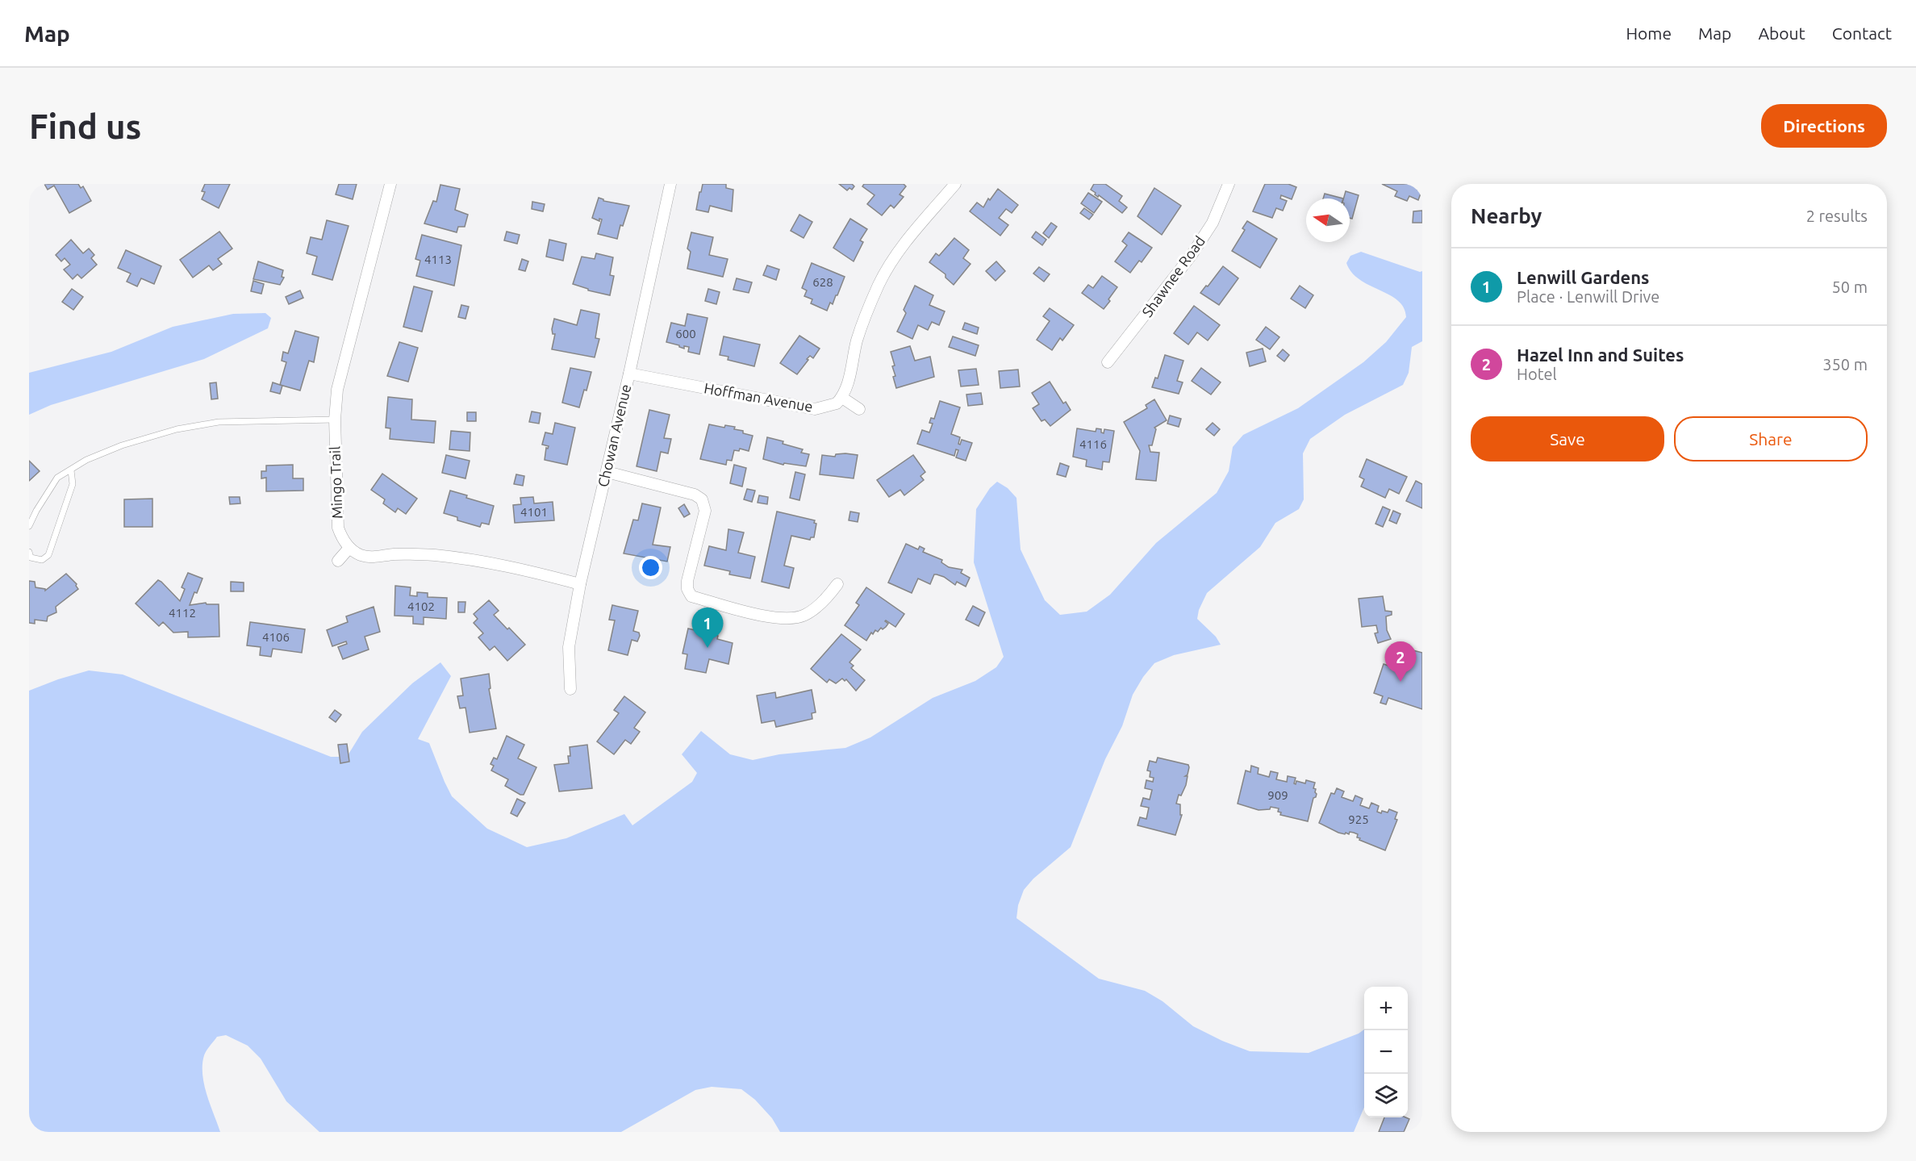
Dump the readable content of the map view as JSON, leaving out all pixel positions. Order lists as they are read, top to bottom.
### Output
{
  "streets": {
    "street": [
      "Shawnee Road",
      "Hoffman Avenue",
      "Chowan Avenue",
      "Mingo Trail"
    ]
  },
  "crossings": [
    ["Hoffman Avenue", "Chowan Avenue"]
  ],
  "house_numbers": [
    "4113",
    "628",
    "600",
    "4116",
    "4101",
    "4102",
    "4112",
    "4106",
    "909",
    "925"
  ],
  "north": "left",
  "page": {
    "header": "Map",
    "nav": [
      "Home",
      "Map",
      "About",
      "Contact"
    ],
    "buttons": [
      "Directions",
      ["Save", "Share"]
    ],
    "title": "Find us",
    "heading": ["Nearby", "2 results"],
    "list": [
      {
        "mark": "1",
        "name": "Lenwill Gardens",
        "note": "Place · Lenwill Drive",
        "value": "50 m"
      },
      {
        "mark": "2",
        "name": "Hazel Inn and Suites",
        "note": "Hotel",
        "value": "350 m"
      }
    ],
    "pins": ["1", "2"],
    "map_buttons": ["+", "−"]
  }
}
